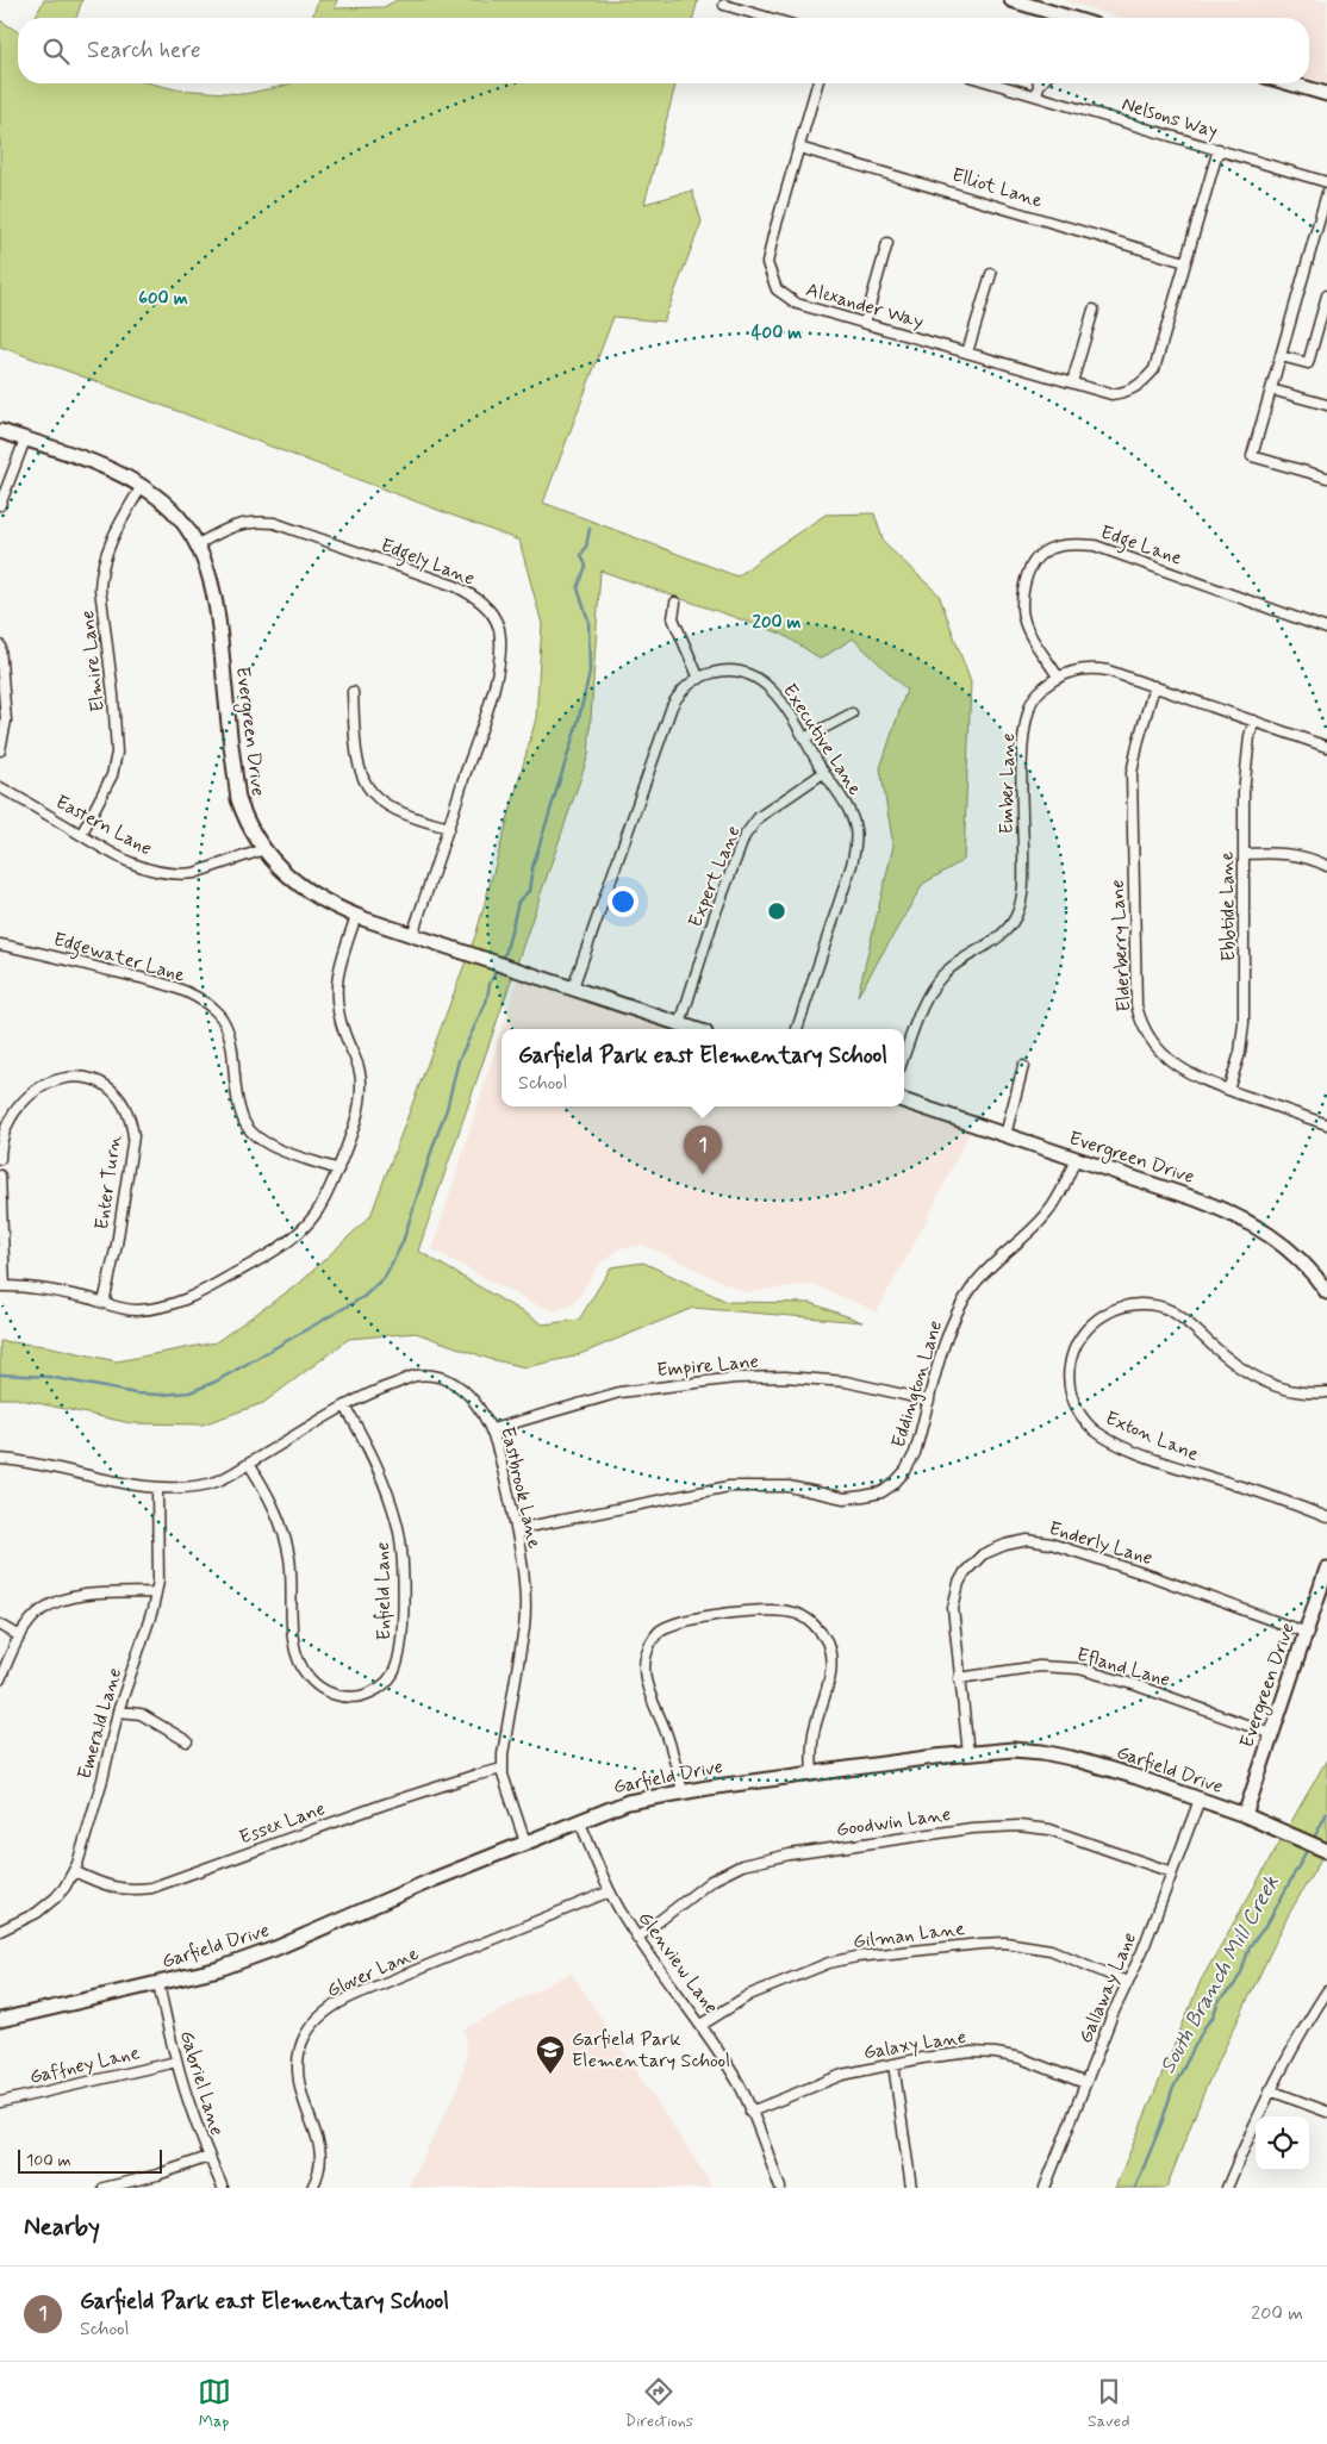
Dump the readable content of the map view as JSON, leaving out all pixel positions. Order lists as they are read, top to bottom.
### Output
{
  "streets": {
    "street": [
      "Nelsons Way",
      "Elliot Lane",
      "Alexander Way",
      "Edge Lane",
      "Edgely Lane",
      "Elmire Lane",
      "Evergreen Drive",
      "Executive Lane",
      "Ember Lane",
      "Eastern Lane",
      "Expert Lane",
      "Ebbtide Lane",
      "Elderberry Lane",
      "Edgewater Lane",
      "Enter Turn",
      "Empire Lane",
      "Eddington Lane",
      "Exton Lane",
      "Eastbrook Lane",
      "Enderly Lane",
      "Enfield Lane",
      "Efland Lane",
      "Emerald Lane",
      "Garfield Drive",
      "Goodwin Lane",
      "Essex Lane",
      "Gilman Lane",
      "Glenview Lane",
      "Glover Lane",
      "Gallaway Lane",
      "Galaxy Lane",
      "Gaffney Lane",
      "Gabriel Lane"
    ]
  },
  "crossings": [
    ["Elliot Lane", "Alexander Way"],
    ["Edge Lane", "Ember Lane"],
    ["Edgely Lane", "Evergreen Drive"],
    ["Elmire Lane", "Evergreen Drive"],
    ["Elmire Lane", "Eastern Lane"],
    ["Evergreen Drive", "Executive Lane"],
    ["Evergreen Drive", "Eastern Lane"],
    ["Evergreen Drive", "Expert Lane"],
    ["Evergreen Drive", "Eddington Lane"],
    ["Evergreen Drive", "Enderly Lane"],
    ["Evergreen Drive", "Efland Lane"],
    ["Evergreen Drive", "Garfield Drive"],
    ["Executive Lane", "Expert Lane"],
    ["Ember Lane", "Ebbtide Lane"],
    ["Ember Lane", "Elderberry Lane"],
    ["Ebbtide Lane", "Elderberry Lane"],
    ["Empire Lane", "Eddington Lane"],
    ["Empire Lane", "Eastbrook Lane"],
    ["Eddington Lane", "Eastbrook Lane"],
    ["Eastbrook Lane", "Enfield Lane"],
    ["Eastbrook Lane", "Emerald Lane"],
    ["Eastbrook Lane", "Garfield Drive"],
    ["Eastbrook Lane", "Essex Lane"],
    ["Enderly Lane", "Efland Lane"],
    ["Enderly Lane", "Garfield Drive"],
    ["Emerald Lane", "Essex Lane"],
    ["Garfield Drive", "Glenview Lane"],
    ["Garfield Drive", "Gallaway Lane"],
    ["Garfield Drive", "Gabriel Lane"],
    ["Goodwin Lane", "Glenview Lane"],
    ["Goodwin Lane", "Gallaway Lane"],
    ["Gilman Lane", "Glenview Lane"],
    ["Gilman Lane", "Gallaway Lane"],
    ["Glenview Lane", "Glover Lane"],
    ["Glenview Lane", "Galaxy Lane"],
    ["Gallaway Lane", "Galaxy Lane"],
    ["Gaffney Lane", "Gabriel Lane"]
  ],
  "water": ["South Branch Mill Creek"],
  "places": {
    "school or university": ["Garfield Park Elementary School"]
  },
  "scale_bar": "100 m",
  "page": {
    "search": "Search here",
    "popup": ["Garfield Park east Elementary School", "School"],
    "pins": "1",
    "scale": "100 m",
    "heading": "Nearby",
    "list": [
      {
        "mark": "1",
        "name": "Garfield Park east Elementary School",
        "note": "School",
        "value": "200 m"
      }
    ],
    "nav": ["Map", "Directions", "Saved"]
  },
  "rings": ["600 m", "400 m", "200 m"]
}
